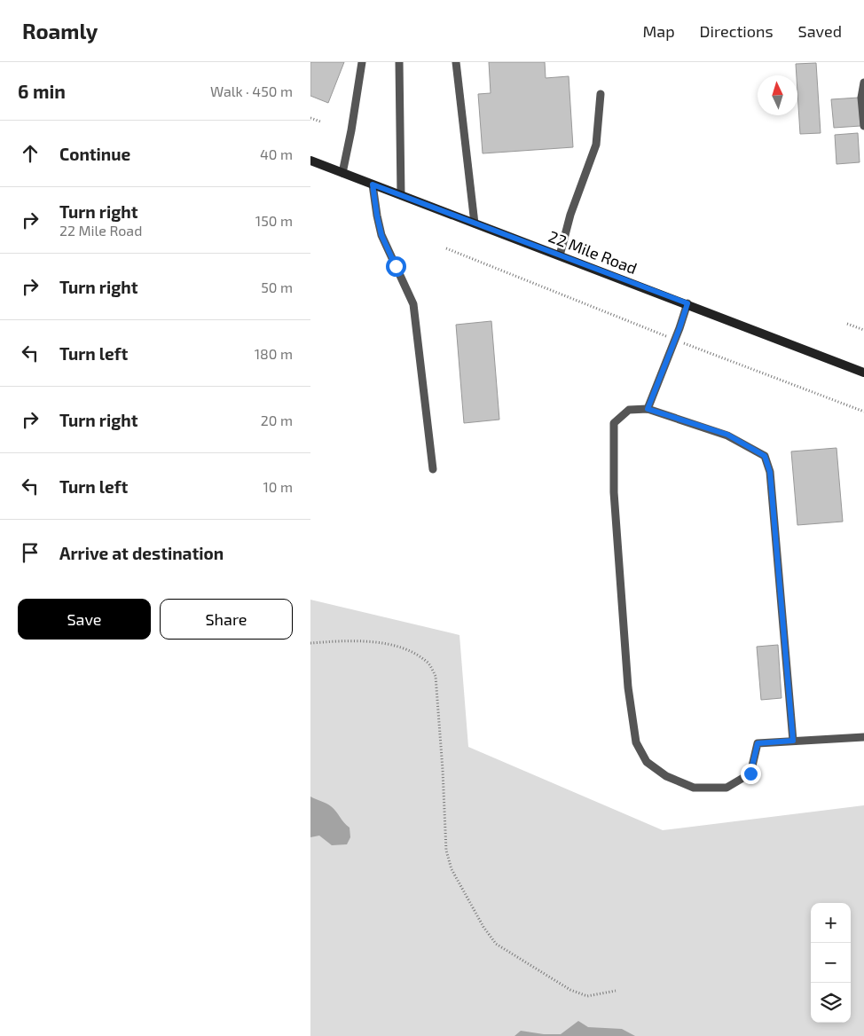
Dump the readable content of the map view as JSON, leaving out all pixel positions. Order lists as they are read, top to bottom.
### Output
{
  "streets": {
    "street": ["22 Mile Road"]
  },
  "north": "top",
  "page": {
    "header": "Roamly",
    "nav": ["Map", "Directions", "Saved"],
    "heading": ["6 min", "Walk · 450 m"],
    "list": [
      ["Continue", "40 m"],
      ["Turn right", "22 Mile Road", "150 m"],
      ["Turn right", "50 m"],
      ["Turn left", "180 m"],
      ["Turn right", "20 m"],
      ["Turn left", "10 m"],
      "Arrive at destination"
    ],
    "buttons": ["Save", "Share"],
    "map_buttons": ["+", "−"]
  }
}
